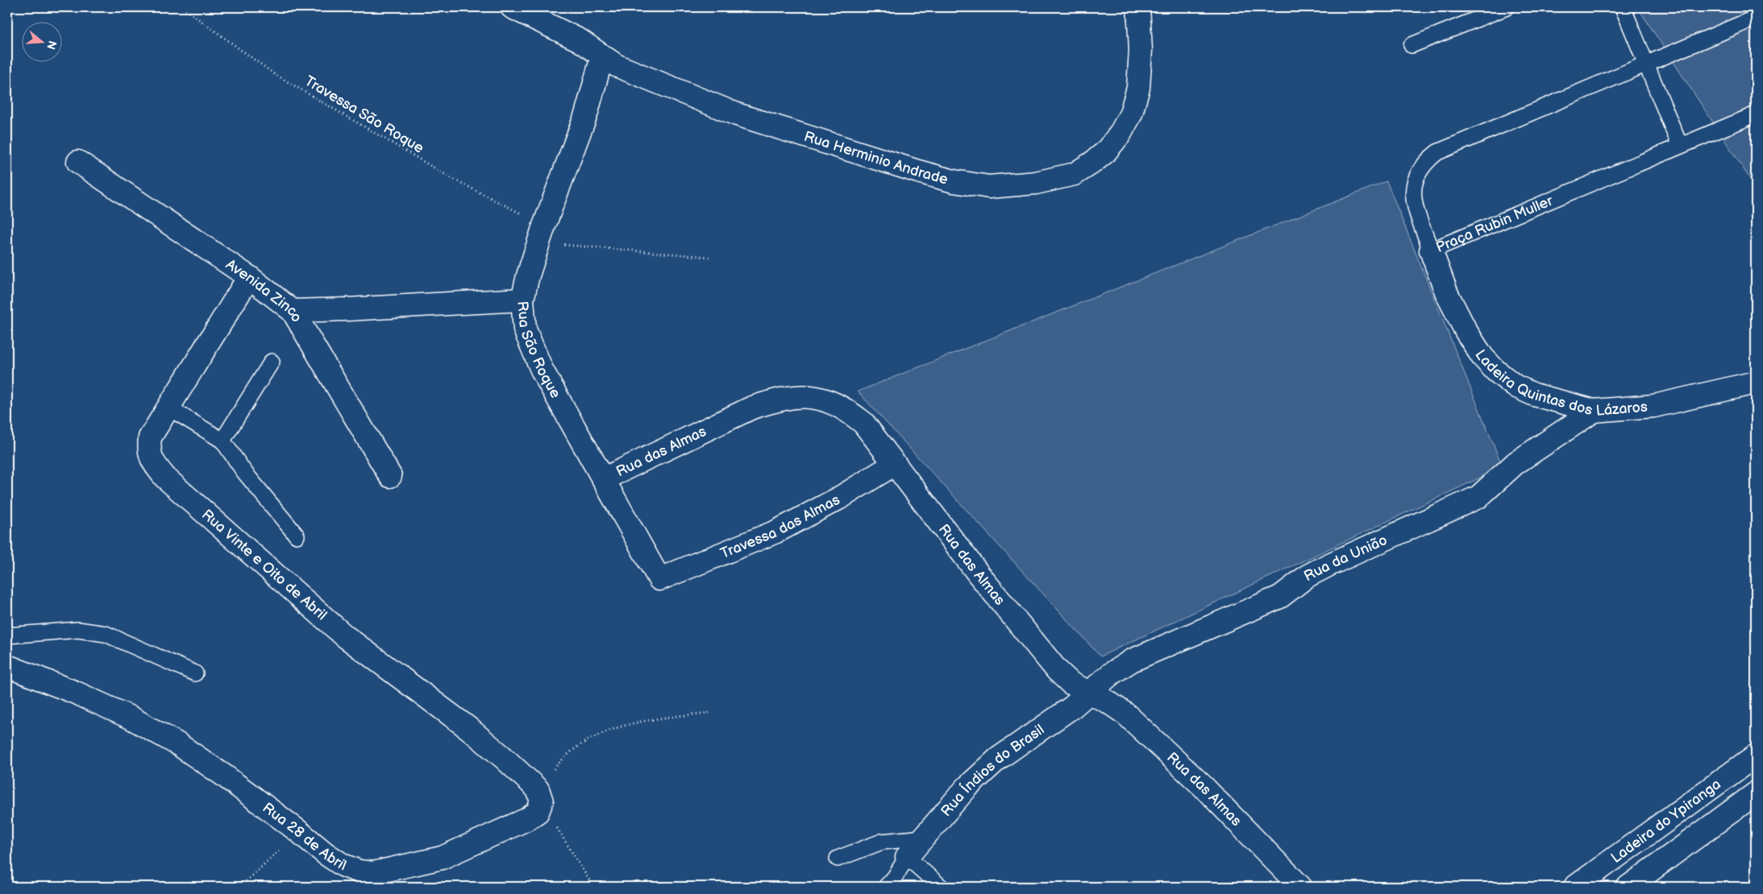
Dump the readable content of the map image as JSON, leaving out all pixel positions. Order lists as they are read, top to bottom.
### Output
{
  "streets": {
    "street": [
      "Rua Herminio Andrade",
      "Avenida Zinco",
      "Rua São Roque",
      "Ladeira Quintas dos Lázaros",
      "Rua das Almas",
      "Travessa das Almas",
      "Rua da União",
      "Rua Vinte e Oito de Abril",
      "Rua Índios do Brasil",
      "Ladeira do Ypiranga",
      "Rua 28 de Abril"
    ],
    "lane": ["Praça Rubin Muller"],
    "path": ["Travessa São Roque"]
  },
  "crossings": [
    ["Travessa São Roque", "Rua São Roque"],
    ["Rua Herminio Andrade", "Rua São Roque"],
    ["Praça Rubin Muller", "Ladeira Quintas dos Lázaros"],
    ["Avenida Zinco", "Rua Vinte e Oito de Abril"],
    ["Rua São Roque", "Rua das Almas"],
    ["Rua São Roque", "Travessa das Almas"],
    ["Ladeira Quintas dos Lázaros", "Rua da União"],
    ["Rua das Almas", "Travessa das Almas"],
    ["Rua das Almas", "Rua da União"],
    ["Rua das Almas", "Rua Índios do Brasil"],
    ["Rua da União", "Rua Índios do Brasil"],
    ["Rua Vinte e Oito de Abril", "Rua 28 de Abril"]
  ],
  "north": "right"
}
